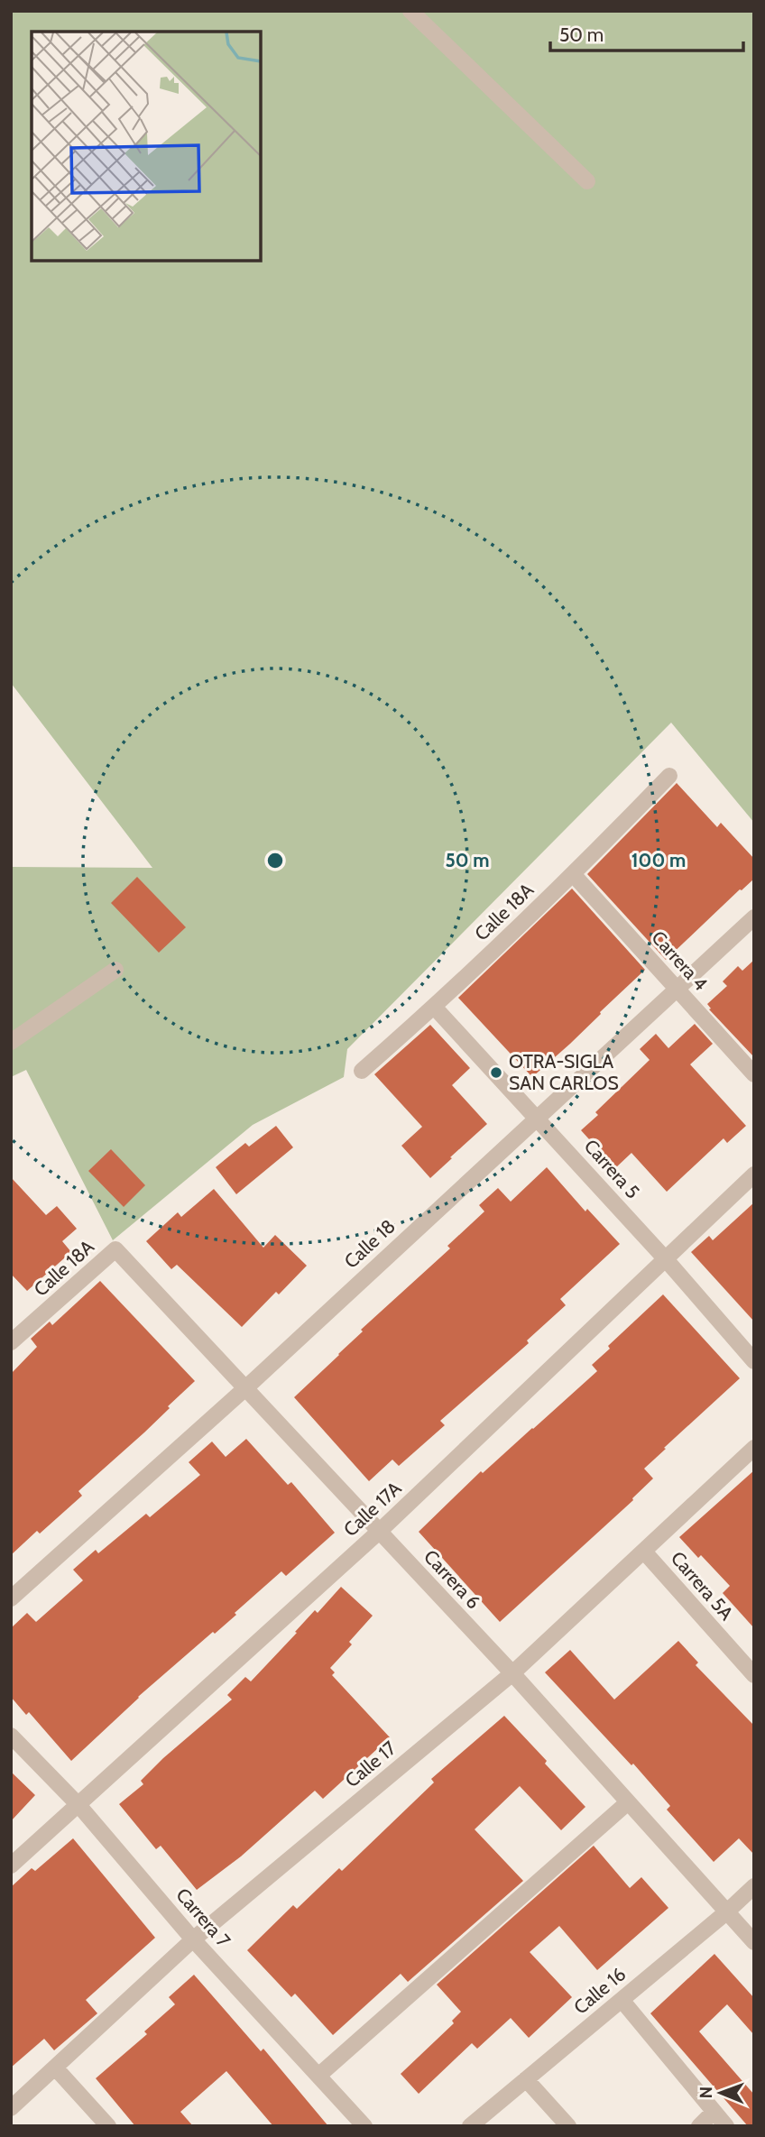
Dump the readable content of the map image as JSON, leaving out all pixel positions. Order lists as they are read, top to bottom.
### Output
{
  "streets": {
    "street": [
      "Calle 18A",
      "Carrera 4",
      "Carrera 5",
      "Calle 18",
      "Calle 17A",
      "Carrera 6",
      "Carrera 5A",
      "Calle 17",
      "Carrera 7",
      "Calle 16"
    ]
  },
  "crossings": [
    ["Calle 18A", "Carrera 4"],
    ["Calle 18A", "Carrera 5"],
    ["Calle 18A", "Carrera 6"],
    ["Carrera 4", "Calle 18"],
    ["Carrera 5", "Calle 18"],
    ["Carrera 5", "Calle 17A"],
    ["Calle 18", "Carrera 6"],
    ["Calle 17A", "Carrera 6"],
    ["Calle 17A", "Carrera 7"],
    ["Carrera 6", "Calle 17"],
    ["Carrera 6", "Calle 16"],
    ["Carrera 5A", "Calle 17"],
    ["Calle 17", "Carrera 7"]
  ],
  "places": ["OTRA-SIGLA SAN CARLOS"],
  "scale_bar": "50 m",
  "north": "left",
  "rings": ["50 m", "100 m"]
}
